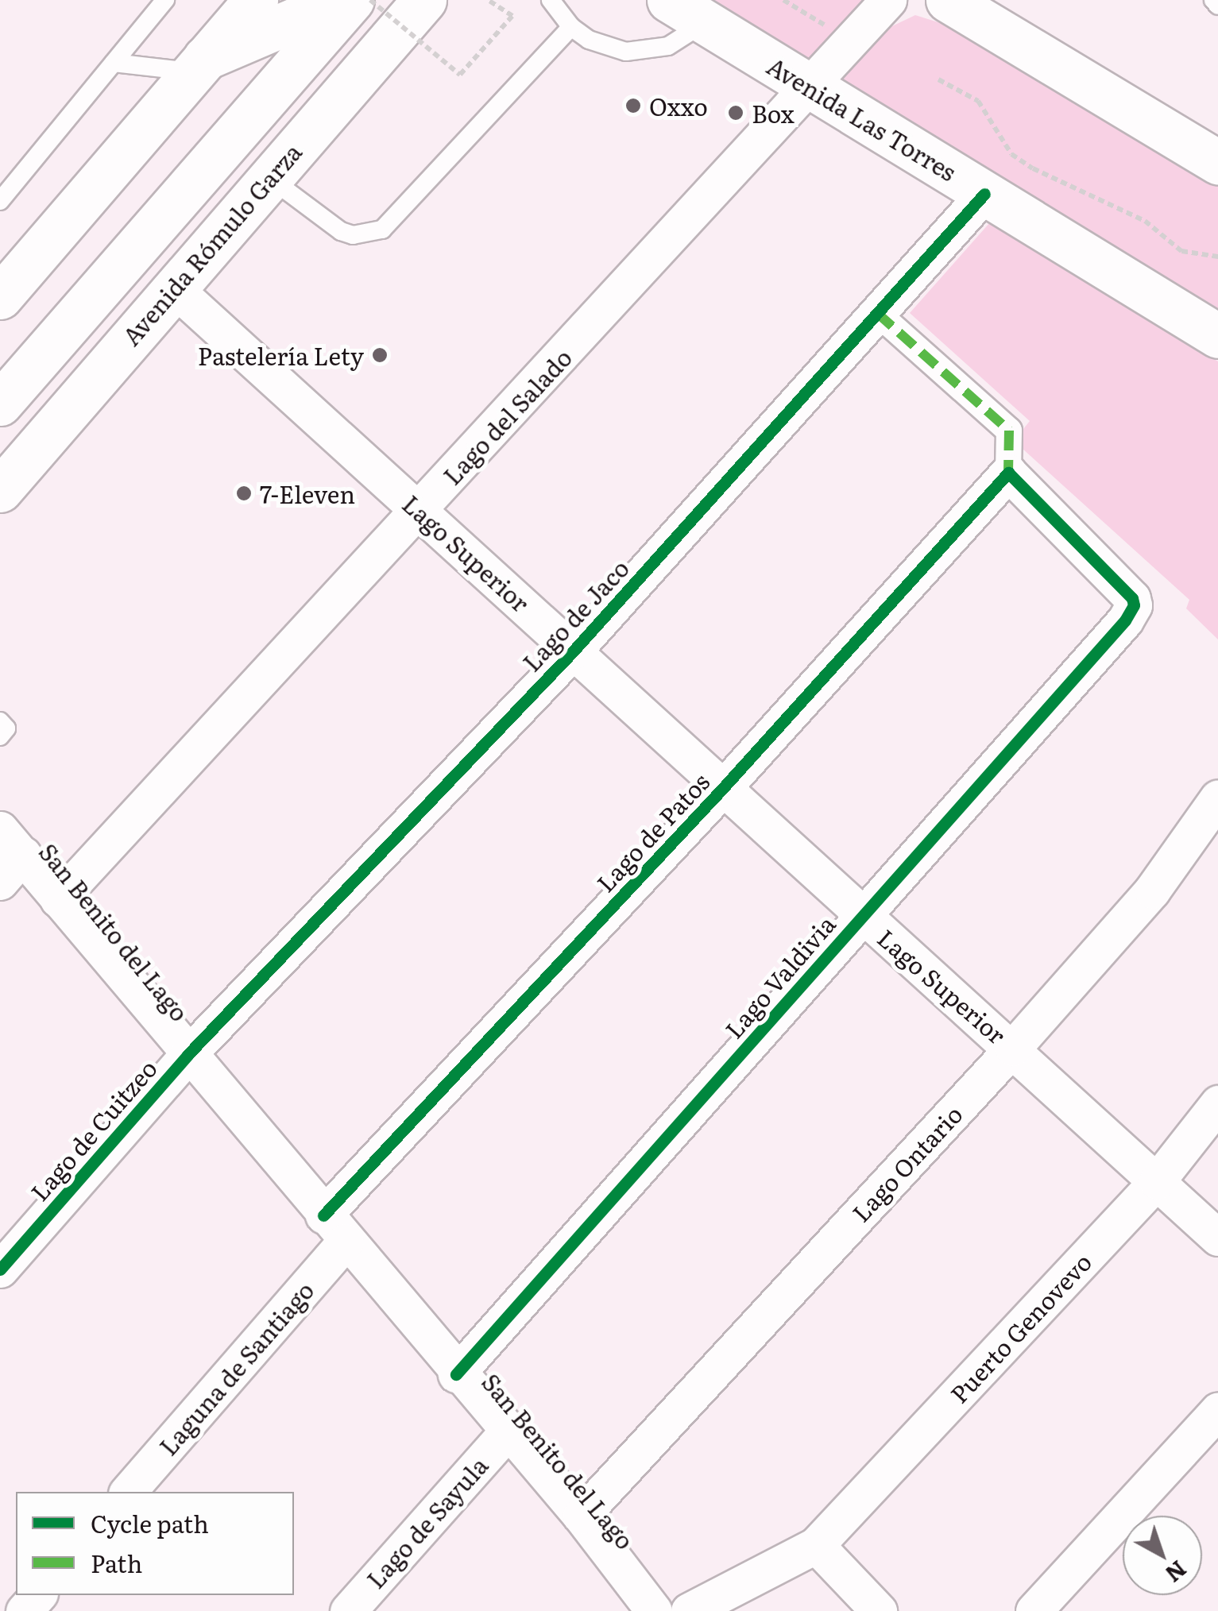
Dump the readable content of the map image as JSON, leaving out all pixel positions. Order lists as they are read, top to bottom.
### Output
{
  "streets": {
    "street": [
      "Avenida Las Torres",
      "Avenida Rómulo Garza",
      "Lago del Salado",
      "Lago Superior",
      "Lago de Jaco",
      "Lago de Patos",
      "San Benito del Lago",
      "Lago Valdivia",
      "Lago de Cuitzeo",
      "Lago Ontario",
      "Puerto Genovevo",
      "Laguna de Santiago",
      "Lago de Sayula"
    ]
  },
  "crossings": [
    ["Avenida Las Torres", "Lago del Salado"],
    ["Avenida Las Torres", "Lago de Jaco"],
    ["Avenida Rómulo Garza", "Lago Superior"],
    ["Lago del Salado", "Lago Superior"],
    ["Lago del Salado", "San Benito del Lago"],
    ["Lago Superior", "Lago de Jaco"],
    ["Lago Superior", "Lago de Patos"],
    ["Lago Superior", "Lago Valdivia"],
    ["Lago Superior", "Lago Ontario"],
    ["Lago Superior", "Puerto Genovevo"],
    ["Lago de Jaco", "San Benito del Lago"],
    ["Lago de Jaco", "Lago de Cuitzeo"],
    ["Lago de Patos", "San Benito del Lago"],
    ["Lago de Patos", "Lago Valdivia"],
    ["Lago de Patos", "Laguna de Santiago"],
    ["San Benito del Lago", "Lago Valdivia"],
    ["San Benito del Lago", "Lago de Cuitzeo"],
    ["San Benito del Lago", "Lago Ontario"],
    ["San Benito del Lago", "Laguna de Santiago"],
    ["San Benito del Lago", "Lago de Sayula"]
  ],
  "places": [
    "Oxxo",
    "Box",
    "Pastelería Lety",
    "7-Eleven"
  ],
  "legend": ["Cycle path", "Path"],
  "north": "bottom right"
}
